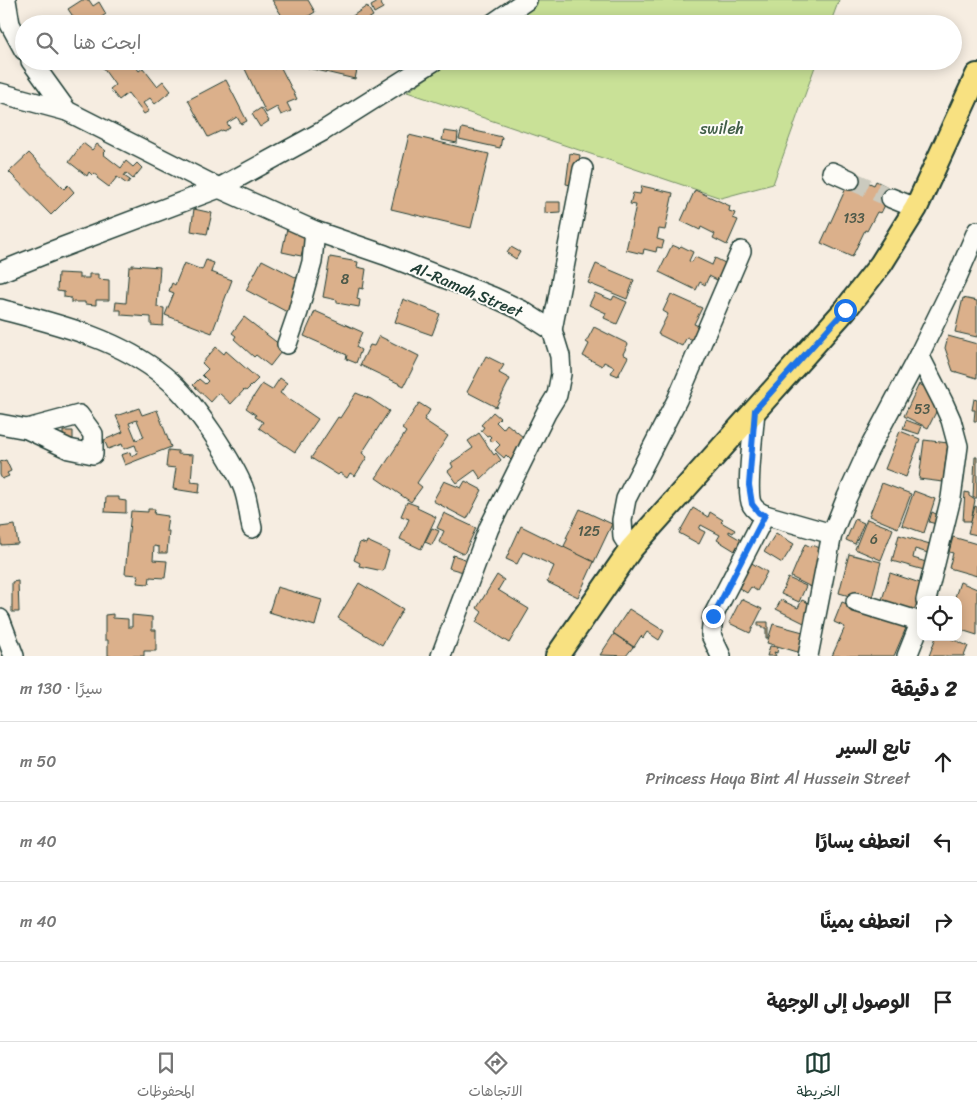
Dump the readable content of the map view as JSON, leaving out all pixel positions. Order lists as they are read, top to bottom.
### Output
{
  "streets": {
    "street": ["Al-Ramah Street"]
  },
  "parks": ["swileh"],
  "house_numbers": [
    "133",
    "8",
    "53",
    "125",
    "6"
  ],
  "page": {
    "search": "ابحث هنا",
    "heading": ["2 دقيقة", "سيرًا · 130 m"],
    "list": [
      ["تابع السير", "Princess Haya Bint Al Hussein Street", "50 m"],
      ["انعطف يسارًا", "40 m"],
      ["انعطف يمينًا", "40 m"],
      "الوصول إلى الوجهة"
    ],
    "nav": ["الخريطة", "الاتجاهات", "المحفوظات"]
  }
}
